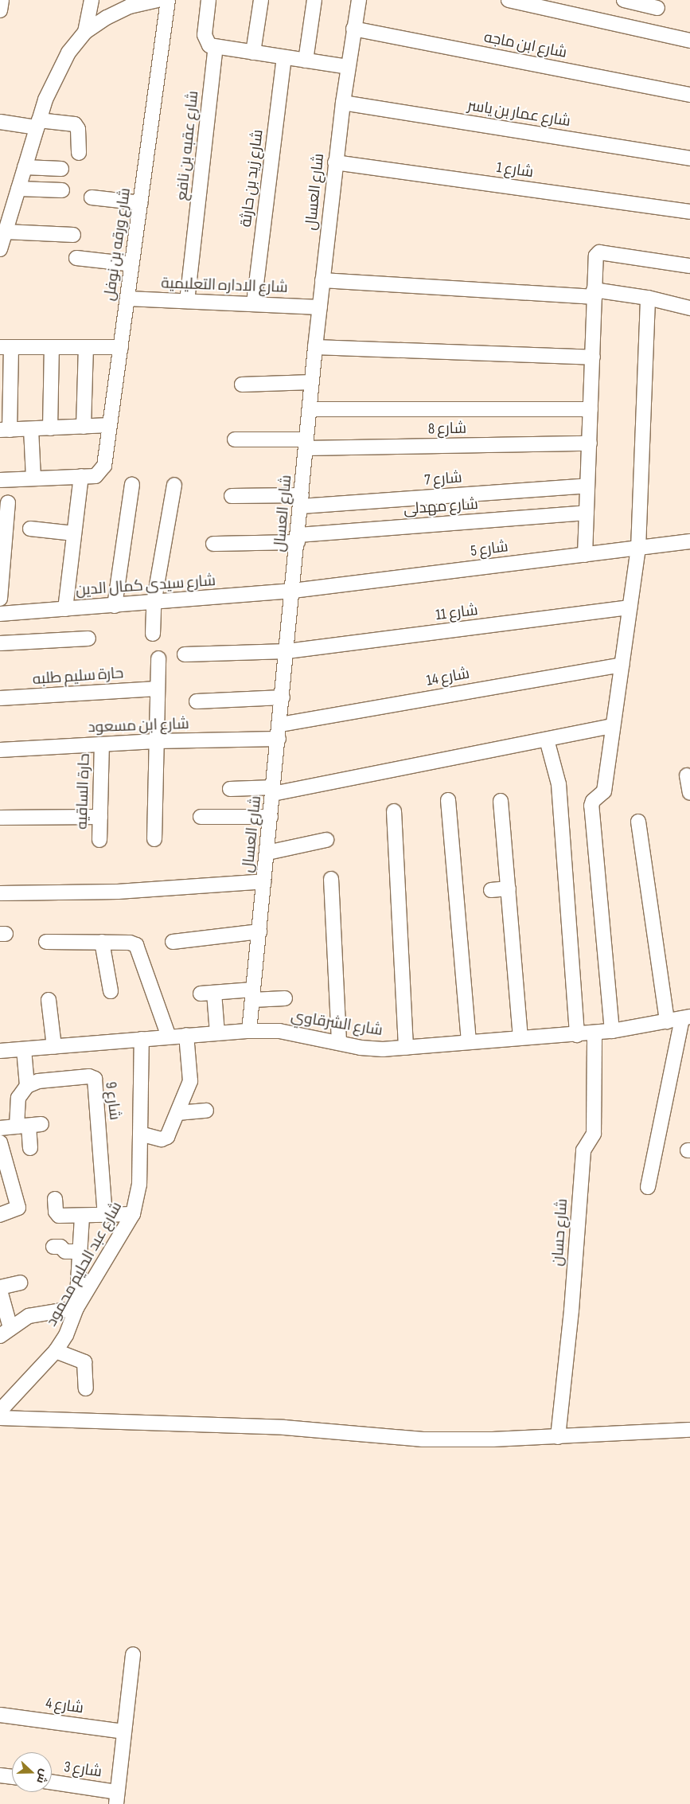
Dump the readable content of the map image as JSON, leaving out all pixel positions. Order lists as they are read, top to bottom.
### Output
{
  "streets": {
    "street": [
      "شارع ابن ماجه",
      "شارع عمار بن ياسر",
      "شارع عقبه بن نافع",
      "شارع 1",
      "شارع زيد بن حارثة",
      "شارع العسال",
      "شارع ورقه بن نوفل",
      "شارع الاداره التعليمية",
      "شارع 8",
      "شارع 7",
      "شارع مهدلى",
      "شارع 5",
      "شارع سيدى كمال الدين",
      "شارع 11",
      "حارة سليم طلبه",
      "شارع 14",
      "شارع ابن مسعود",
      "حارة الساقيه",
      "شارع الشرقاوي",
      "شارع 9",
      "شارع حسان",
      "شارع عبد الحليم محمود",
      "شارع 4",
      "شارع 3"
    ]
  },
  "crossings": [
    ["شارع ابن ماجه", "شارع العسال"],
    ["شارع عمار بن ياسر", "شارع العسال"],
    ["شارع عقبه بن نافع", "شارع الاداره التعليمية"],
    ["شارع 1", "شارع العسال"],
    ["شارع زيد بن حارثة", "شارع الاداره التعليمية"],
    ["شارع العسال", "شارع الاداره التعليمية"],
    ["شارع العسال", "شارع 8"],
    ["شارع العسال", "شارع 7"],
    ["شارع العسال", "شارع مهدلى"],
    ["شارع العسال", "شارع 5"],
    ["شارع العسال", "شارع سيدى كمال الدين"],
    ["شارع العسال", "شارع 11"],
    ["شارع العسال", "شارع 14"],
    ["شارع العسال", "شارع ابن مسعود"],
    ["شارع العسال", "شارع الشرقاوي"],
    ["شارع ورقه بن نوفل", "شارع الاداره التعليمية"],
    ["شارع 5", "شارع سيدى كمال الدين"],
    ["شارع ابن مسعود", "حارة الساقيه"],
    ["شارع الشرقاوي", "شارع حسان"],
    ["شارع الشرقاوي", "شارع عبد الحليم محمود"]
  ],
  "north": "right"
}
